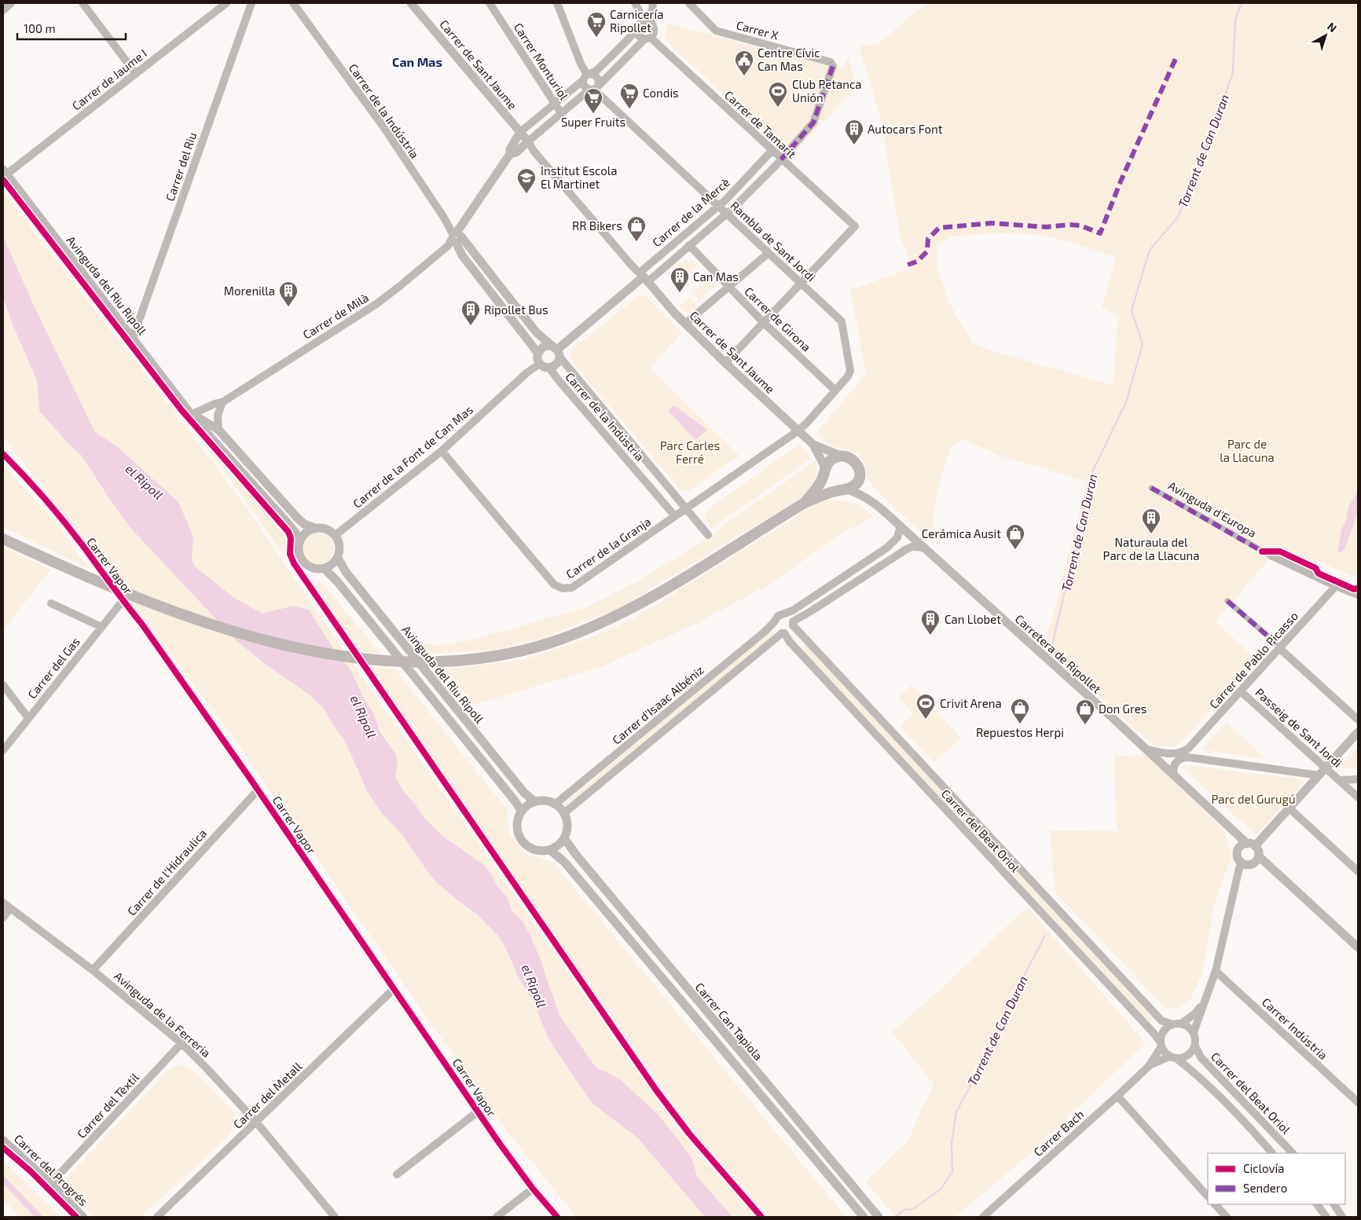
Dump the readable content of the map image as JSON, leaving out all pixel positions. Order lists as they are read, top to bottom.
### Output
{
  "streets": {
    "street": [
      "Carrer X",
      "Carrer Monturiol",
      "Carrer de Sant Jaume",
      "Carrer de Jaume I",
      "Carrer de la Indústria",
      "Carrer de Tamarit",
      "Carrer del Riu",
      "Carrer de la Mercè",
      "Rambla de Sant Jordi",
      "Avinguda del Riu Ripoll",
      "Carrer de Milà",
      "Carrer de Girona",
      "Carrer de la Font de Can Mas",
      "Avinguda d'Europa",
      "Carrer de la Granja",
      "Carrer Vapor",
      "Carretera de Ripollet",
      "Carrer de Pablo Picasso",
      "Carrer del Gas",
      "Carrer d'Isaac Albéniz",
      "Passeig de Sant Jordi",
      "Carrer del Beat Oriol",
      "Carrer de l'Hidraulica",
      "Avinguda de la Ferreria",
      "Carrer Can Tapiola",
      "Carrer Indústria",
      "Carrer del Metall",
      "Carrer del Tèxtil",
      "Carrer Bach",
      "Carrer del Progrés"
    ]
  },
  "crossings": [
    ["Carrer X", "Carrer de la Mercè"],
    ["Carrer de Sant Jaume", "Carrer de la Mercè"],
    ["Carrer de Sant Jaume", "Rambla de Sant Jordi"],
    ["Carrer de Sant Jaume", "Carrer de Milà"],
    ["Carrer de Sant Jaume", "Carrer de la Granja"],
    ["Carrer de Sant Jaume", "Carretera de Ripollet"],
    ["Carrer de Jaume I", "Avinguda del Riu Ripoll"],
    ["Carrer de la Indústria", "Carrer de Milà"],
    ["Carrer de la Indústria", "Carrer de la Font de Can Mas"],
    ["Carrer de la Indústria", "Carrer de la Granja"],
    ["Carrer de Tamarit", "Carrer de la Mercè"],
    ["Carrer de Tamarit", "Rambla de Sant Jordi"],
    ["Carrer del Riu", "Avinguda del Riu Ripoll"],
    ["Carrer de la Mercè", "Rambla de Sant Jordi"],
    ["Carrer de la Mercè", "Carrer de Girona"],
    ["Rambla de Sant Jordi", "Carrer de Girona"],
    ["Rambla de Sant Jordi", "Carrer de la Granja"],
    ["Avinguda del Riu Ripoll", "Carrer de Milà"],
    ["Avinguda del Riu Ripoll", "Carrer de la Font de Can Mas"],
    ["Avinguda del Riu Ripoll", "Carrer d'Isaac Albéniz"],
    ["Avinguda del Riu Ripoll", "Carrer Can Tapiola"],
    ["Carrer de la Font de Can Mas", "Carrer de la Granja"],
    ["Avinguda d'Europa", "Carrer de Pablo Picasso"],
    ["Carrer Vapor", "Carrer del Gas"],
    ["Carrer Vapor", "Carrer de l'Hidraulica"],
    ["Carrer Vapor", "Carrer del Metall"],
    ["Carretera de Ripollet", "Carrer de Pablo Picasso"],
    ["Carretera de Ripollet", "Carrer d'Isaac Albéniz"],
    ["Carrer de Pablo Picasso", "Passeig de Sant Jordi"],
    ["Carrer d'Isaac Albéniz", "Carrer del Beat Oriol"],
    ["Carrer d'Isaac Albéniz", "Carrer Can Tapiola"],
    ["Carrer del Beat Oriol", "Carrer Bach"],
    ["Carrer de l'Hidraulica", "Avinguda de la Ferreria"],
    ["Avinguda de la Ferreria", "Carrer del Metall"],
    ["Avinguda de la Ferreria", "Carrer del Tèxtil"],
    ["Carrer del Tèxtil", "Carrer del Progrés"]
  ],
  "districts": ["Can Mas"],
  "water": ["Torrent de Can Duran", "el Ripoll"],
  "parks": ["Parc de la Llacuna", "Parc Carles Ferré", "Parc del Gurugú"],
  "places": {
    "supermarket": ["Carnicería Ripollet", "Condis", "Super Fruits"],
    "public building": ["Centre Cívic Can Mas"],
    "sports": ["Club Petanca Unión", "Crivit Arena"],
    "building": [
      "Autocars Font",
      "Can Mas",
      "Morenilla",
      "Ripollet Bus",
      "Naturaula del Parc de la Llacuna",
      "Can Llobet"
    ],
    "school or university": ["Institut Escola El Martinet"],
    "shop": [
      "RR Bikers",
      "Cerámica Ausit",
      "Repuestos Herpi",
      "Don Gres"
    ]
  },
  "legend": ["Ciclovía", "Sendero"],
  "scale_bar": "100 m",
  "north": "top right"
}
